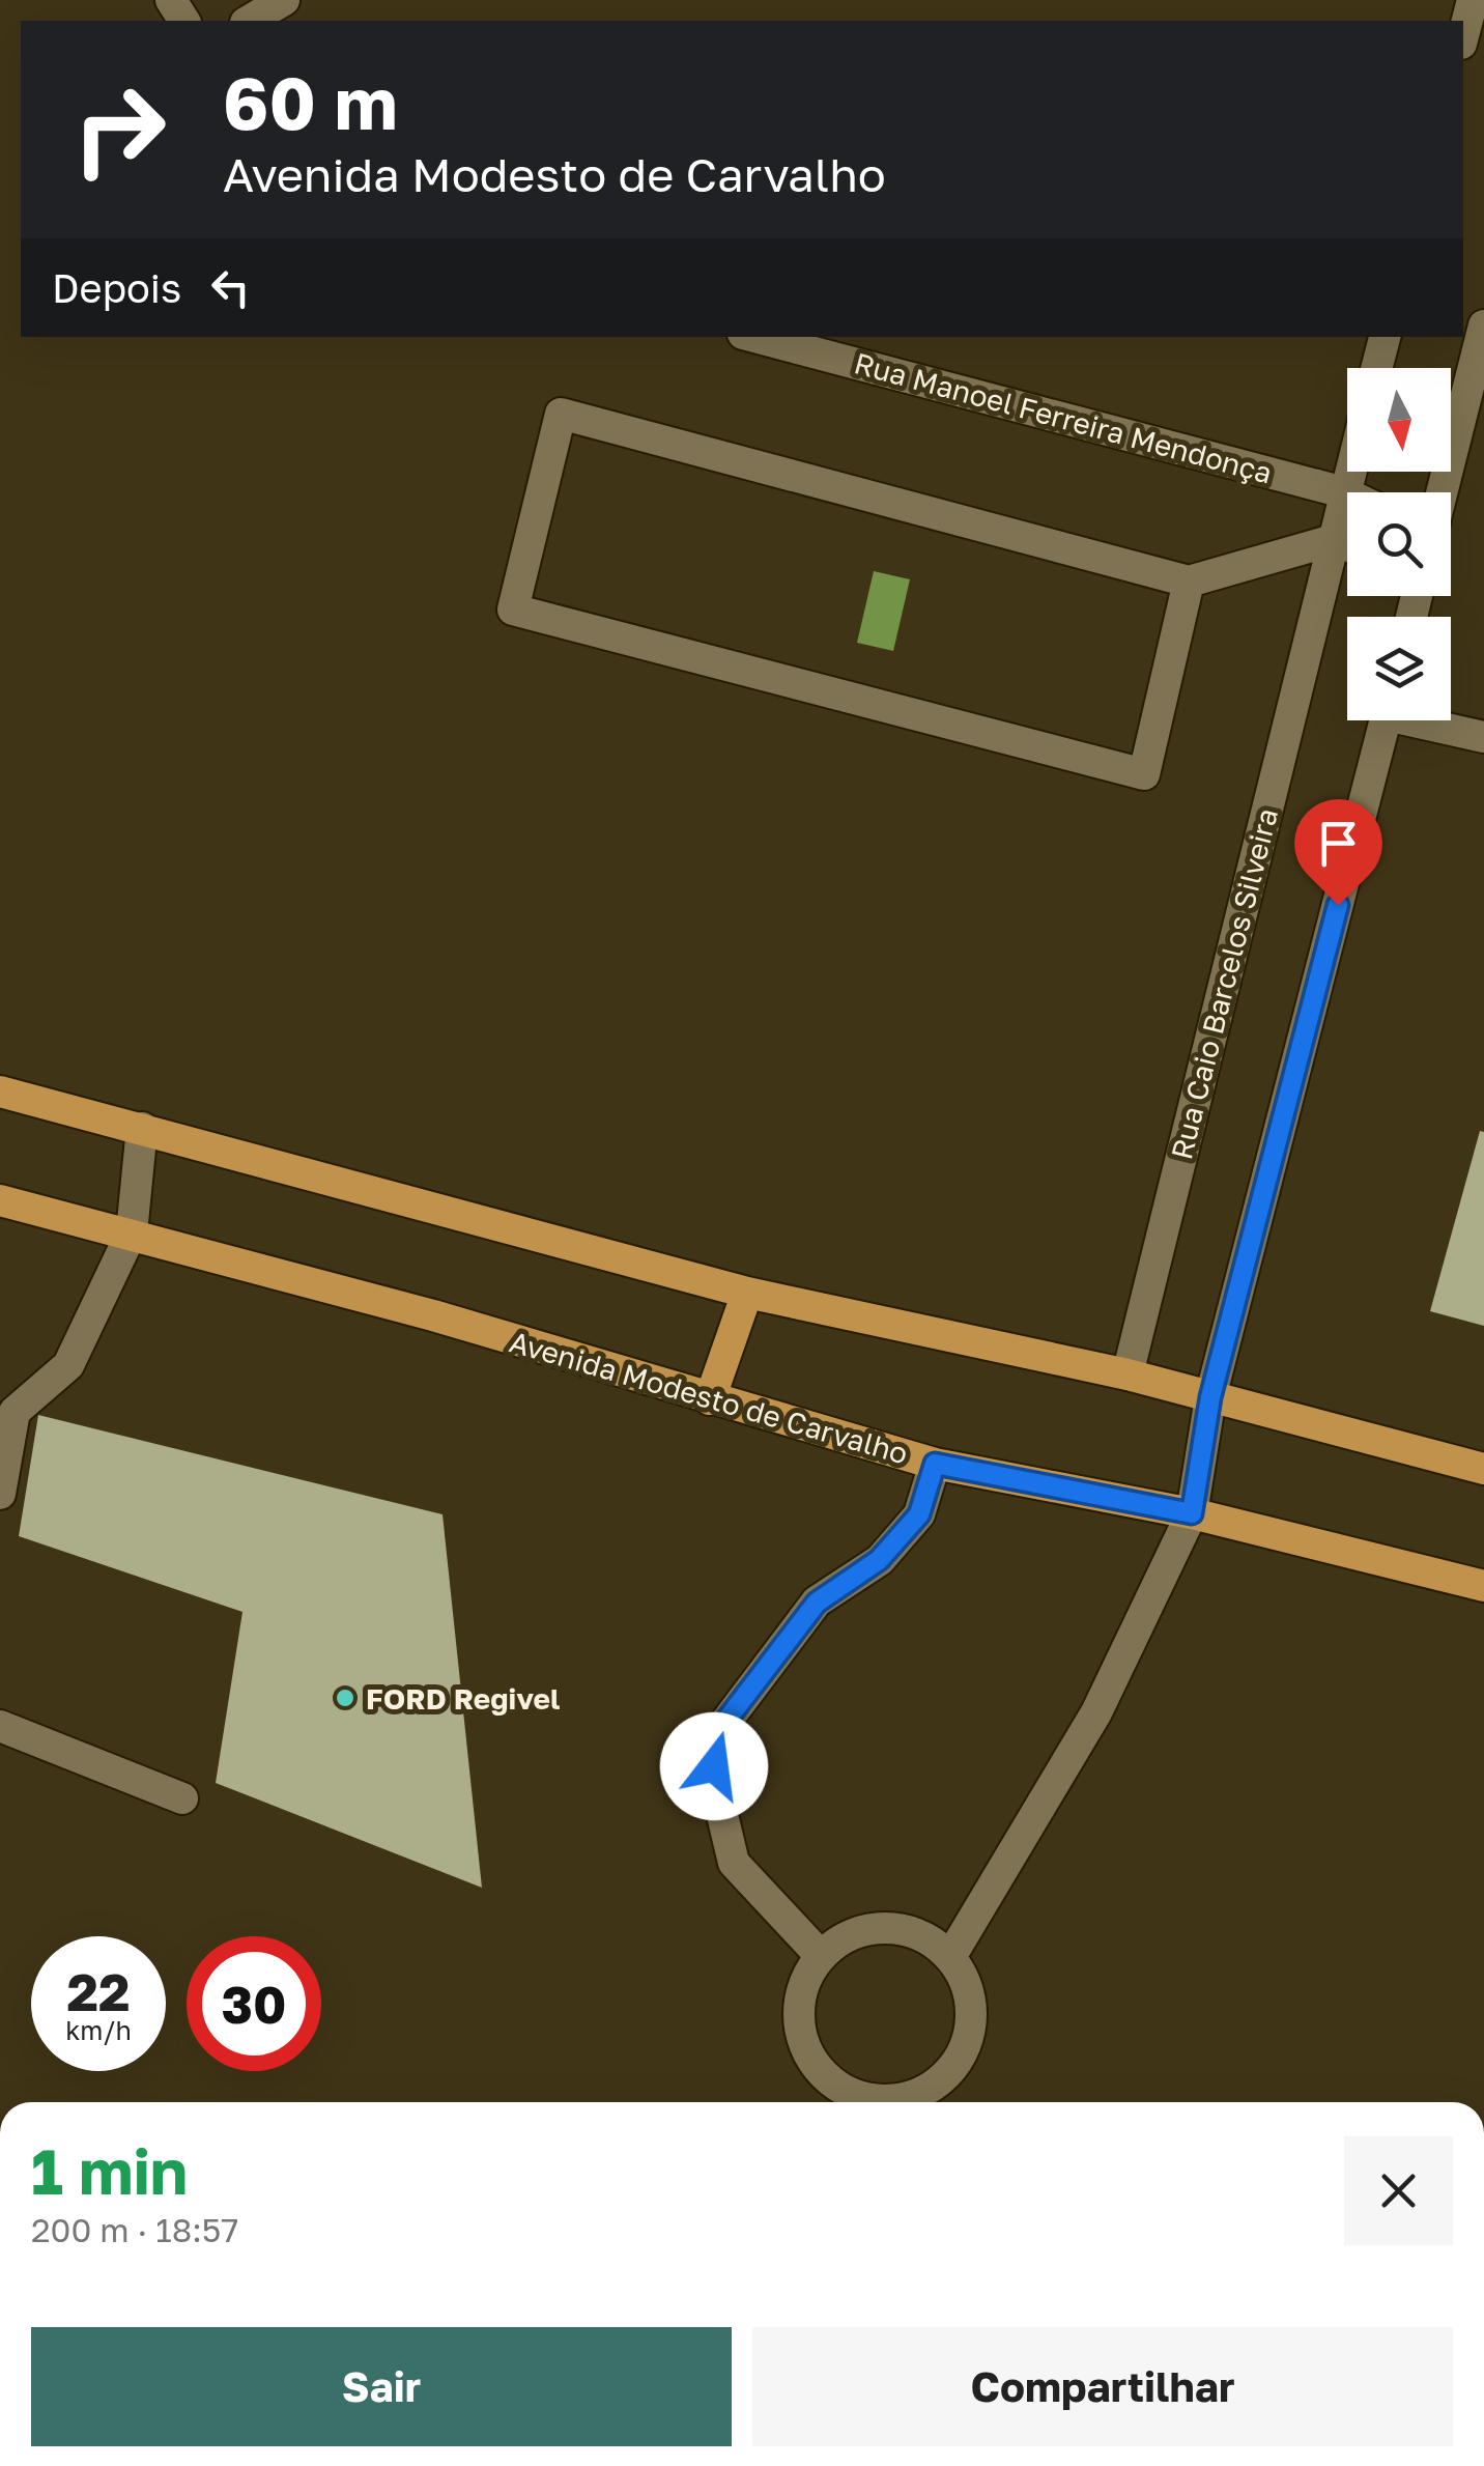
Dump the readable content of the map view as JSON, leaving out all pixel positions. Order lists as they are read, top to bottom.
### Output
{
  "streets": {
    "main road": ["Avenida Modesto de Carvalho"],
    "street": ["Rua Manoel Ferreira Mendonça", "Rua Caio Barcelos Silveira"]
  },
  "crossings": [
    ["Rua Manoel Ferreira Mendonça", "Rua Caio Barcelos Silveira"]
  ],
  "places": ["FORD Regivel"],
  "north": "bottom",
  "page": {
    "turn": ["60 m", "Avenida Modesto de Carvalho"],
    "then": "Depois",
    "speed": "22 km/h",
    "limit": "30",
    "heading": ["1 min", "200 m · 18:57"],
    "buttons": ["Sair", "Compartilhar"]
  }
}
